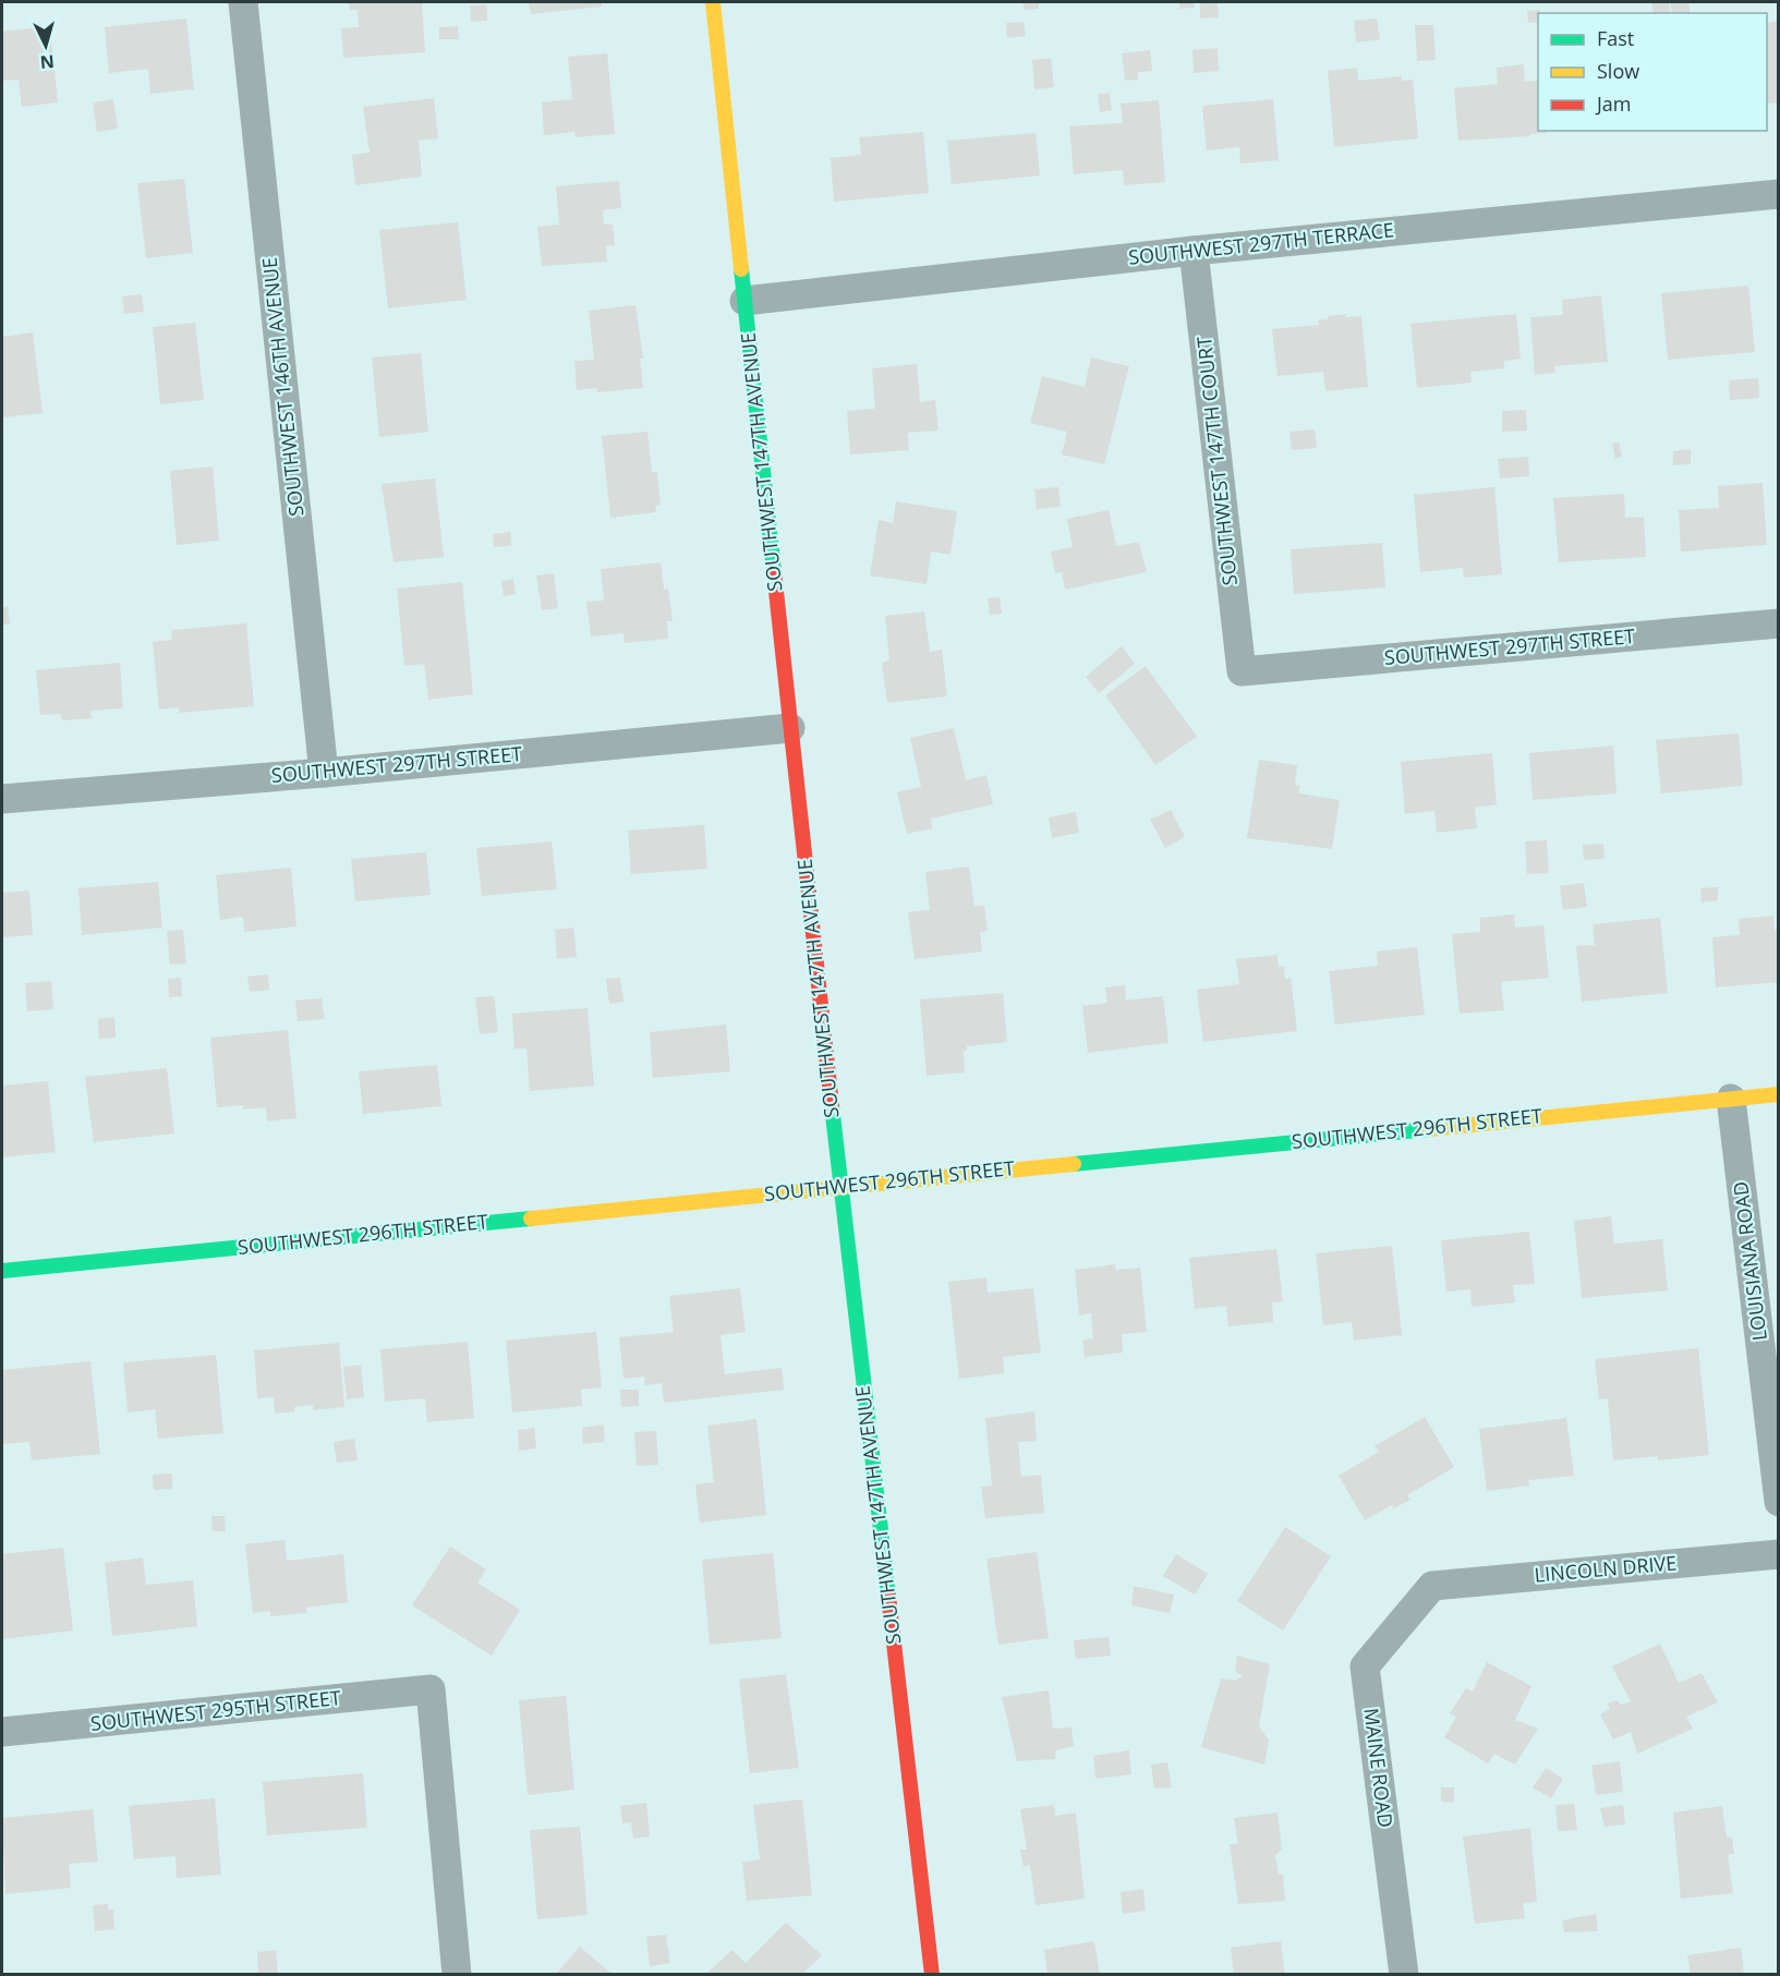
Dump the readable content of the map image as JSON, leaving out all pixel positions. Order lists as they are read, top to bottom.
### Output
{
  "streets": {
    "street": [
      "SOUTHWEST 297TH TERRACE",
      "SOUTHWEST 146TH AVENUE",
      "SOUTHWEST 147TH COURT",
      "SOUTHWEST 147TH AVENUE",
      "SOUTHWEST 297TH STREET",
      "SOUTHWEST 296TH STREET",
      "LOUISIANA ROAD",
      "LINCOLN DRIVE",
      "SOUTHWEST 295TH STREET",
      "MAINE ROAD"
    ]
  },
  "crossings": [
    ["SOUTHWEST 297TH TERRACE", "SOUTHWEST 147TH COURT"],
    ["SOUTHWEST 297TH TERRACE", "SOUTHWEST 147TH AVENUE"],
    ["SOUTHWEST 146TH AVENUE", "SOUTHWEST 297TH STREET"],
    ["SOUTHWEST 147TH COURT", "SOUTHWEST 297TH STREET"],
    ["SOUTHWEST 147TH AVENUE", "SOUTHWEST 297TH STREET"],
    ["SOUTHWEST 147TH AVENUE", "SOUTHWEST 296TH STREET"],
    ["SOUTHWEST 296TH STREET", "LOUISIANA ROAD"],
    ["LINCOLN DRIVE", "MAINE ROAD"]
  ],
  "legend": ["Fast", "Slow", "Jam"],
  "north": "bottom"
}
